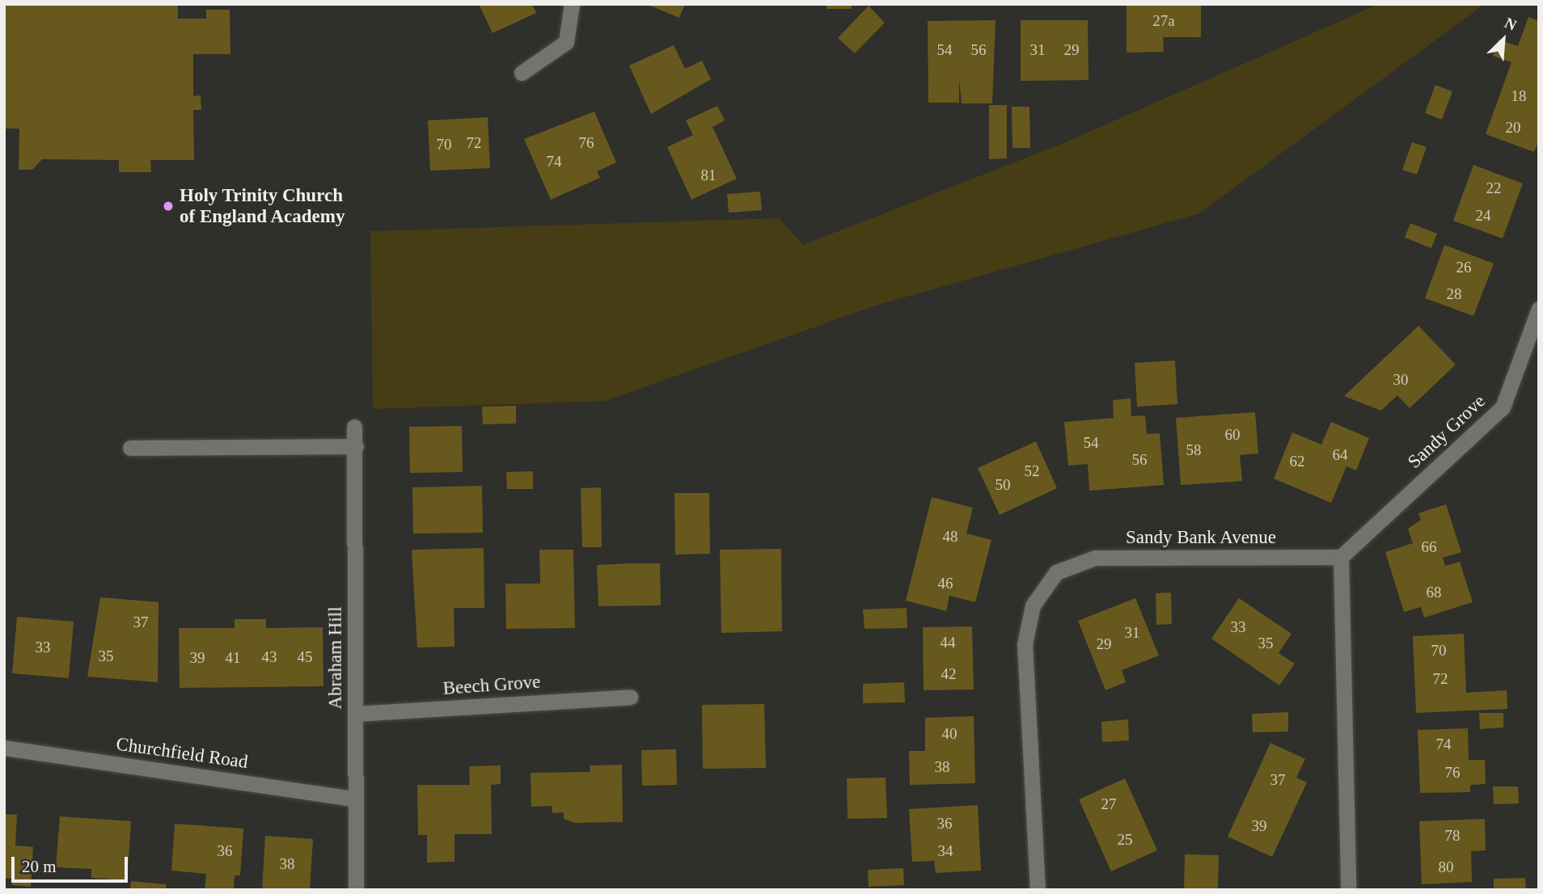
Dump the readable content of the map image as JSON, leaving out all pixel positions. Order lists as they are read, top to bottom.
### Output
{
  "streets": {
    "street": [
      "Sandy Grove",
      "Sandy Bank Avenue",
      "Abraham Hill",
      "Beech Grove",
      "Churchfield Road"
    ]
  },
  "crossings": [
    ["Sandy Grove", "Sandy Bank Avenue"],
    ["Abraham Hill", "Beech Grove"],
    ["Abraham Hill", "Churchfield Road"]
  ],
  "places": ["Holy Trinity Church of England Academy"],
  "house_numbers": [
    "27a",
    "54",
    "56",
    "31",
    "29",
    "18",
    "20",
    "72",
    "76",
    "70",
    "74",
    "81",
    "22",
    "24",
    "26",
    "28",
    "30",
    "60",
    "54",
    "58",
    "64",
    "56",
    "62",
    "52",
    "50",
    "48",
    "66",
    "46",
    "68",
    "37",
    "33",
    "31",
    "44",
    "35",
    "29",
    "33",
    "70",
    "35",
    "43",
    "45",
    "39",
    "41",
    "42",
    "72",
    "40",
    "74",
    "38",
    "76",
    "37",
    "27",
    "36",
    "39",
    "78",
    "25",
    "36",
    "34",
    "38",
    "80"
  ],
  "scale_bar": "20 m",
  "north": "top right"
}
